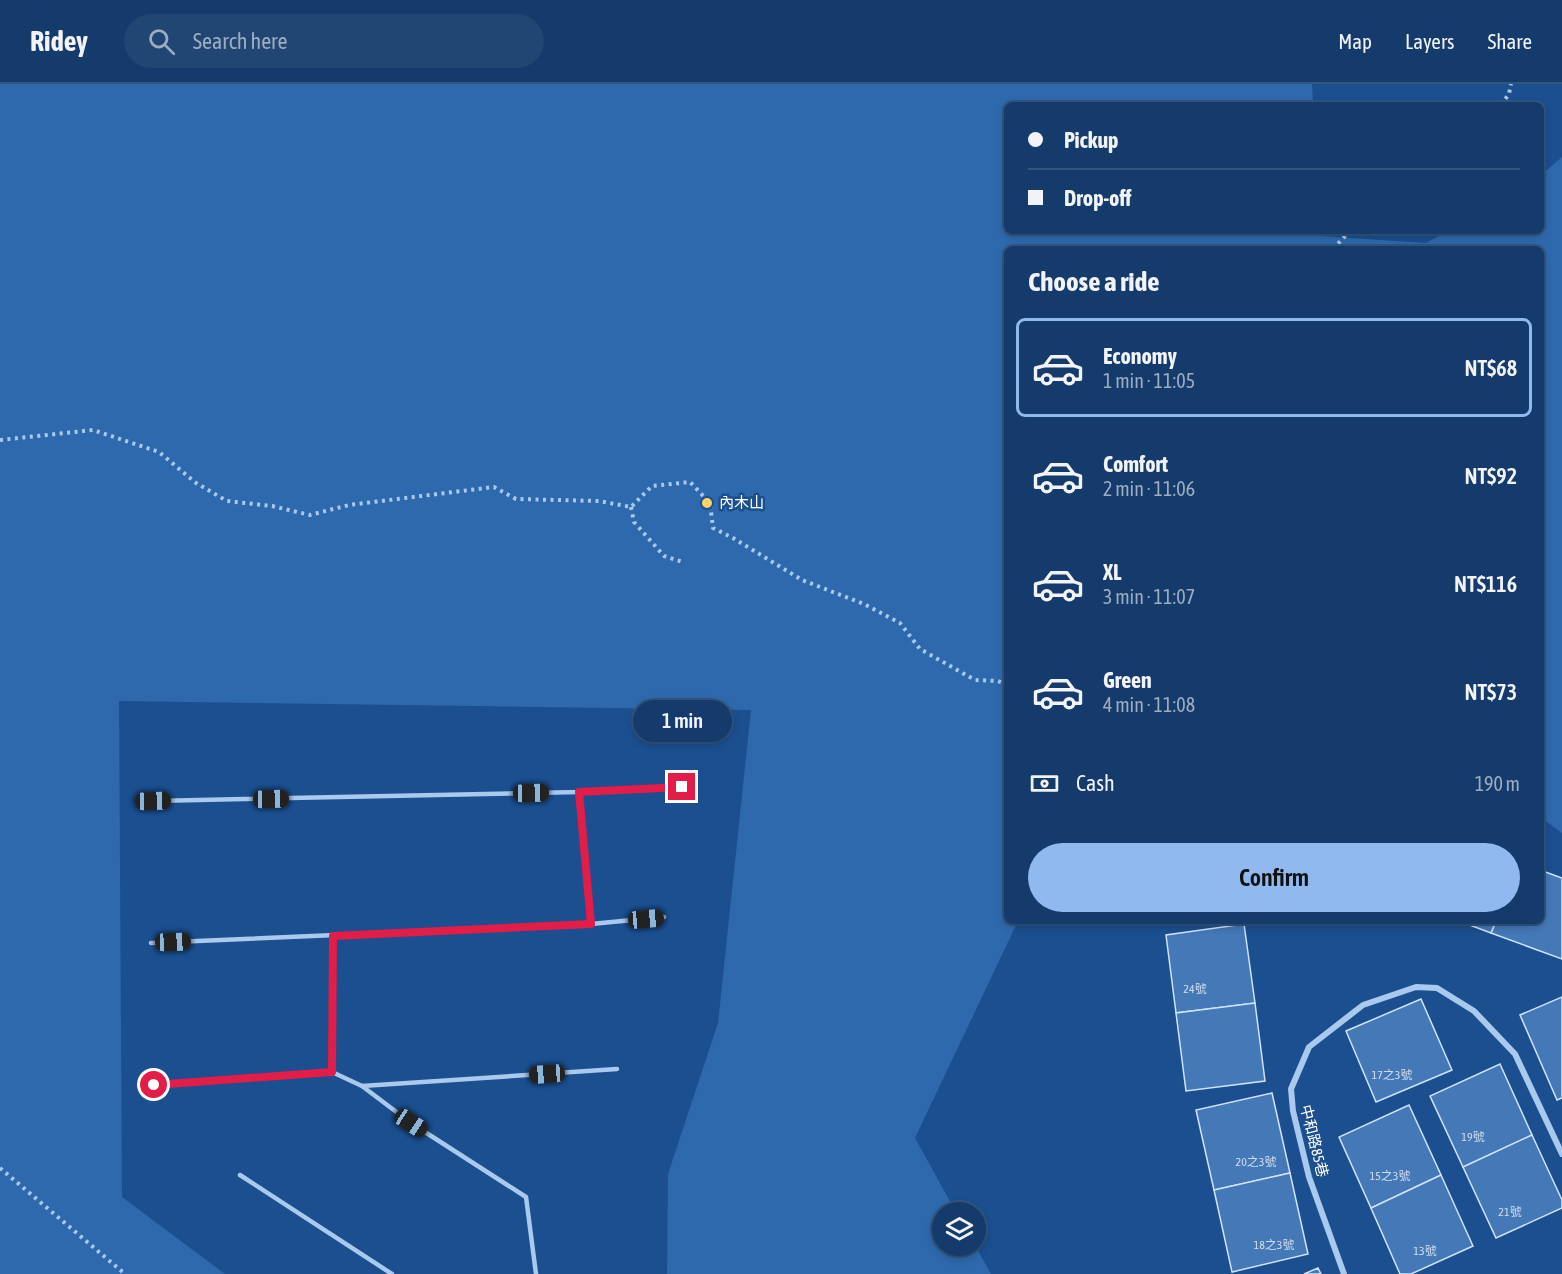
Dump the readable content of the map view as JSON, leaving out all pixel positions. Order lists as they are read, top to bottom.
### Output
{
  "streets": {
    "street": ["中和路85巷"]
  },
  "places": ["內木山"],
  "house_numbers": [
    "24號",
    "17之3號",
    "19號",
    "20之3號",
    "15之3號",
    "21號",
    "18之3號",
    "13號"
  ],
  "page": {
    "header": "Ridey",
    "search": "Search here",
    "nav": ["Map", "Layers", "Share"],
    "banner": ["Pickup", "Drop-off"],
    "heading": "Choose a ride",
    "list": [
      {
        "name": "Economy",
        "note": "1 min · 11:05",
        "value": "NT$68"
      },
      {
        "name": "Comfort",
        "note": "2 min · 11:06",
        "value": "NT$92"
      },
      {
        "name": "XL",
        "note": "3 min · 11:07",
        "value": "NT$116"
      },
      {
        "name": "Green",
        "note": "4 min · 11:08",
        "value": "NT$73"
      }
    ],
    "bubble": "1 min",
    "pay": ["Cash", "190 m"],
    "buttons": "Confirm"
  }
}
